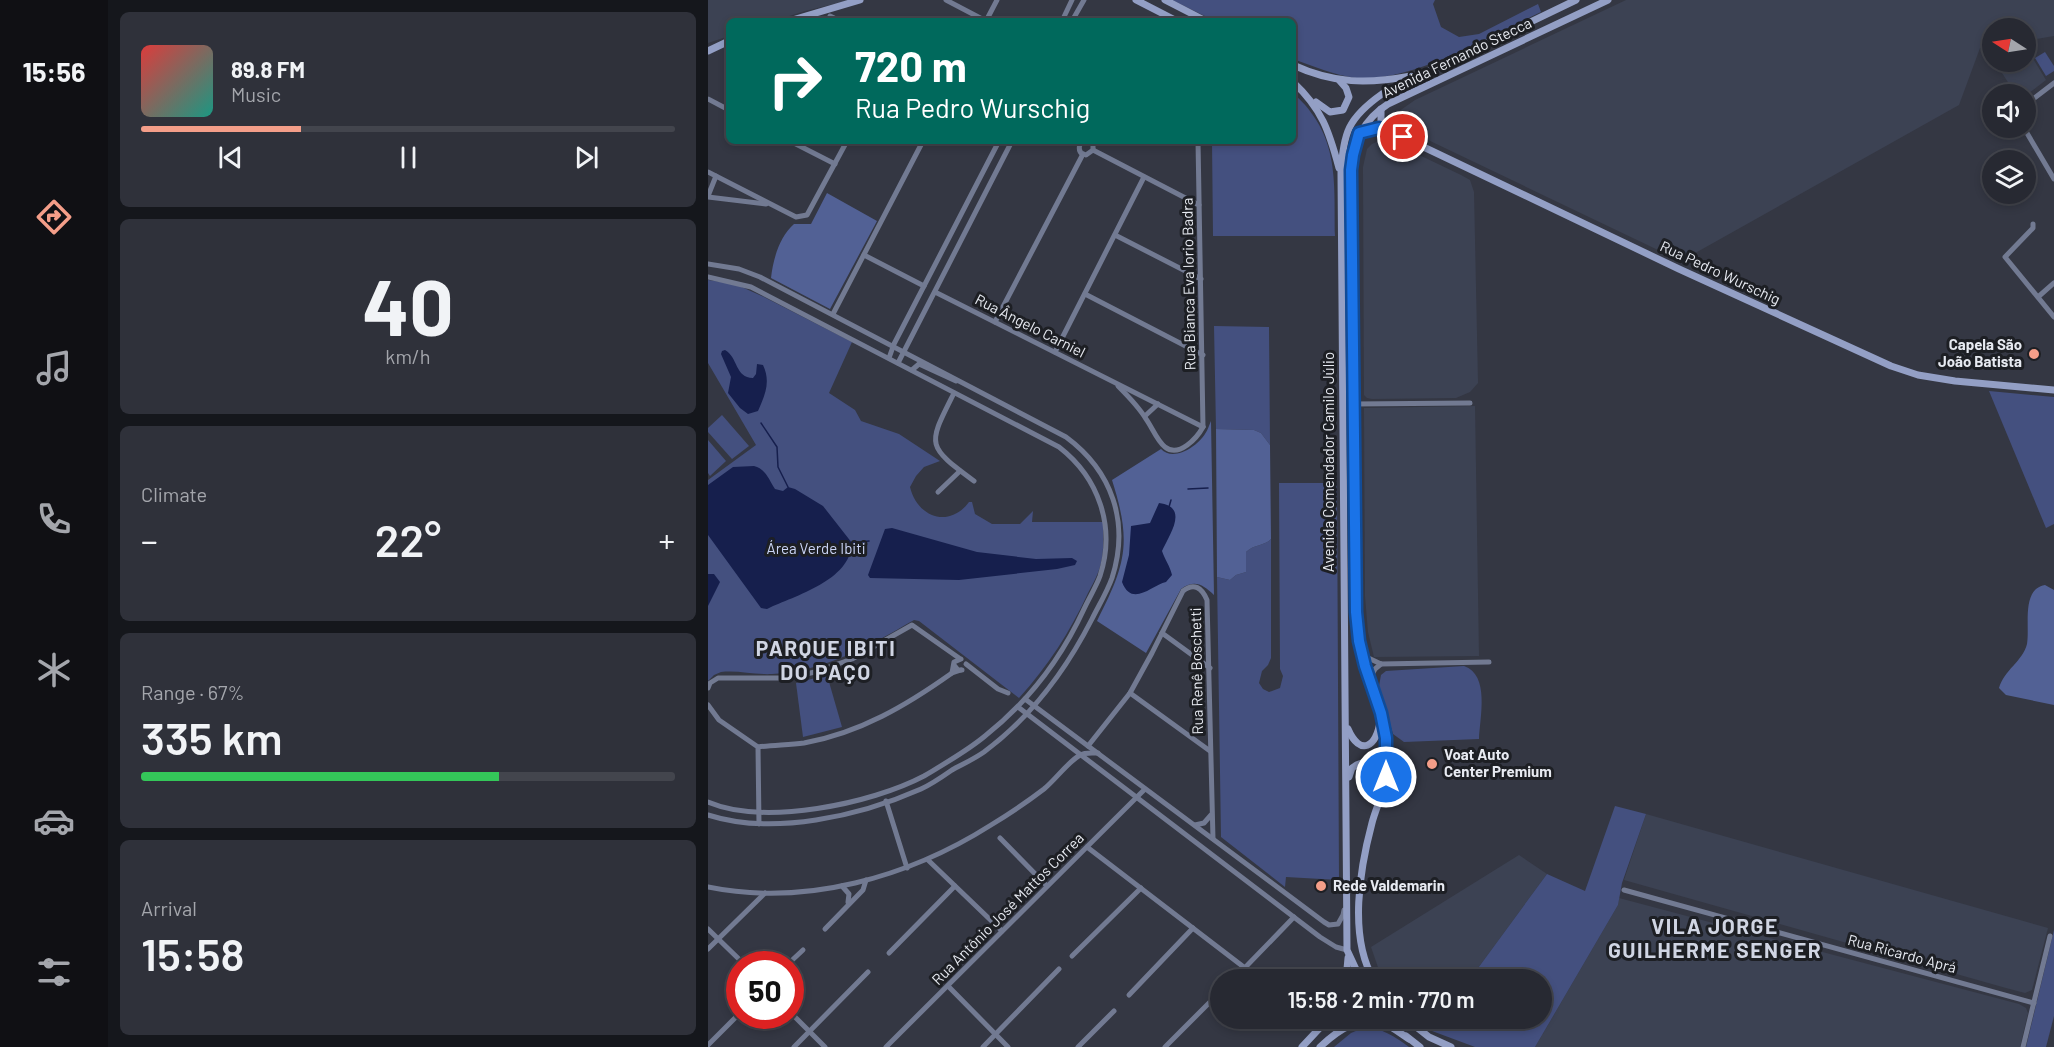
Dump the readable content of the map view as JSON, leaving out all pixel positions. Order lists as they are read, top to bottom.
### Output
{
  "streets": {
    "main road": ["Avenida Fernando Stecca", "Rua Pedro Wurschig", "Avenida Comendador Camilo Júlio"],
    "street": [
      "Rua Bianca Eva Iorio Badra",
      "Rua Ângelo Carniel",
      "Rua Renê Boschetti",
      "Rua Antônio José Mattos Correa",
      "Rua Ricardo Aprá"
    ]
  },
  "crossings": [
    ["Avenida Fernando Stecca", "Avenida Comendador Camilo Júlio"],
    ["Rua Pedro Wurschig", "Avenida Comendador Camilo Júlio"],
    ["Rua Bianca Eva Iorio Badra", "Rua Ângelo Carniel"]
  ],
  "districts": ["PARQUE IBITI DO PAÇO", "VILA JORGE GUILHERME SENGER"],
  "parks": ["Área Verde Ibiti"],
  "places": ["Capela São João Batista", "Voat Auto Center Premium", "Rede Valdemarin"],
  "north": "left",
  "page": {
    "tabs": "15:56",
    "turn": ["720 m", "Rua Pedro Wurschig"],
    "song": ["89.8 FM", "Music"],
    "tile": [
      ["40", "km/h"],
      "Climate",
      ["Range · 67%", "335 km"],
      ["Arrival", "15:58"]
    ],
    "heat": ["−", "22°", "+"],
    "limit": "50",
    "trip": "15:58 · 2 min · 770 m"
  }
}
